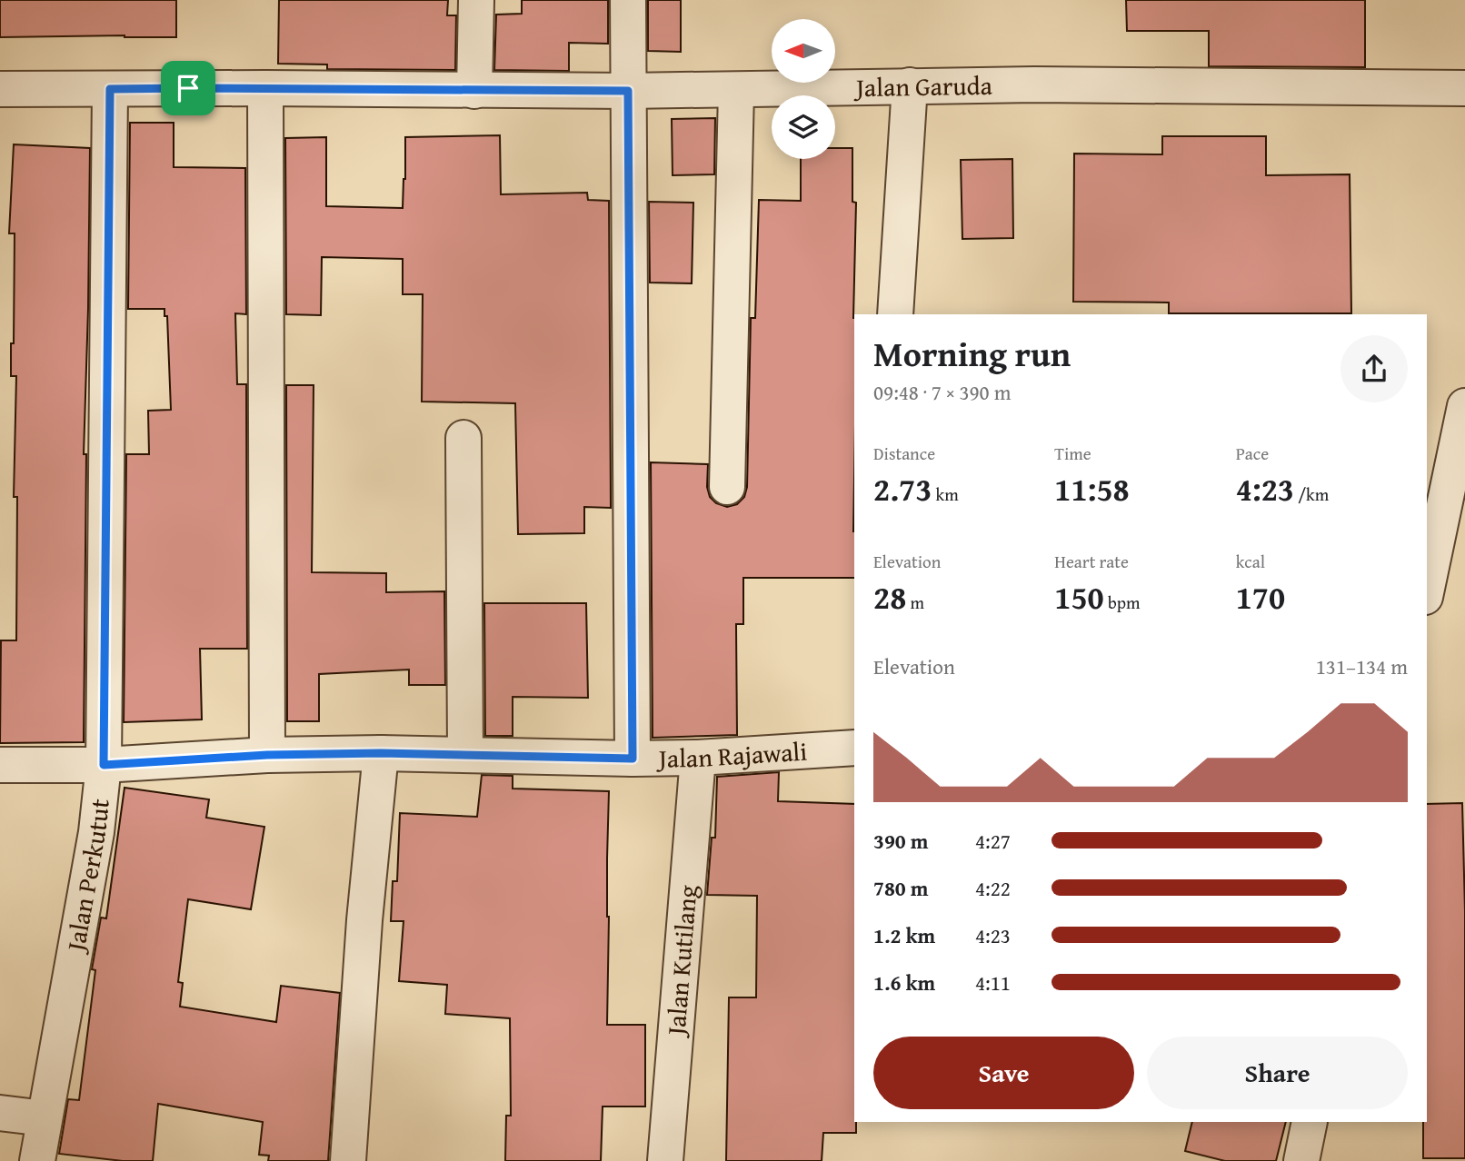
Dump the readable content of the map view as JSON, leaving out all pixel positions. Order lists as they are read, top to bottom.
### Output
{
  "streets": {
    "street": [
      "Jalan Garuda",
      "Jalan Rajawali",
      "Jalan Perkutut",
      "Jalan Kutilang"
    ]
  },
  "crossings": [
    ["Jalan Garuda", "Jalan Perkutut"],
    ["Jalan Rajawali", "Jalan Perkutut"],
    ["Jalan Rajawali", "Jalan Kutilang"]
  ],
  "north": "left",
  "page": {
    "heading": ["Morning run", "09:48 · 7 × 390 m"],
    "stats": [
      ["Distance", "2.73 km"],
      ["Time", "11:58"],
      ["Pace", "4:23 /km"],
      ["Elevation", "28 m"],
      ["Heart rate", "150 bpm"],
      ["kcal", "170"]
    ],
    "chart": ["Elevation", "131–134 m"],
    "list": [
      {
        "name": "390 m",
        "note": "4:27"
      },
      {
        "name": "780 m",
        "note": "4:22"
      },
      {
        "name": "1.2 km",
        "note": "4:23"
      },
      {
        "name": "1.6 km",
        "note": "4:11"
      }
    ],
    "buttons": ["Save", "Share"]
  }
}
